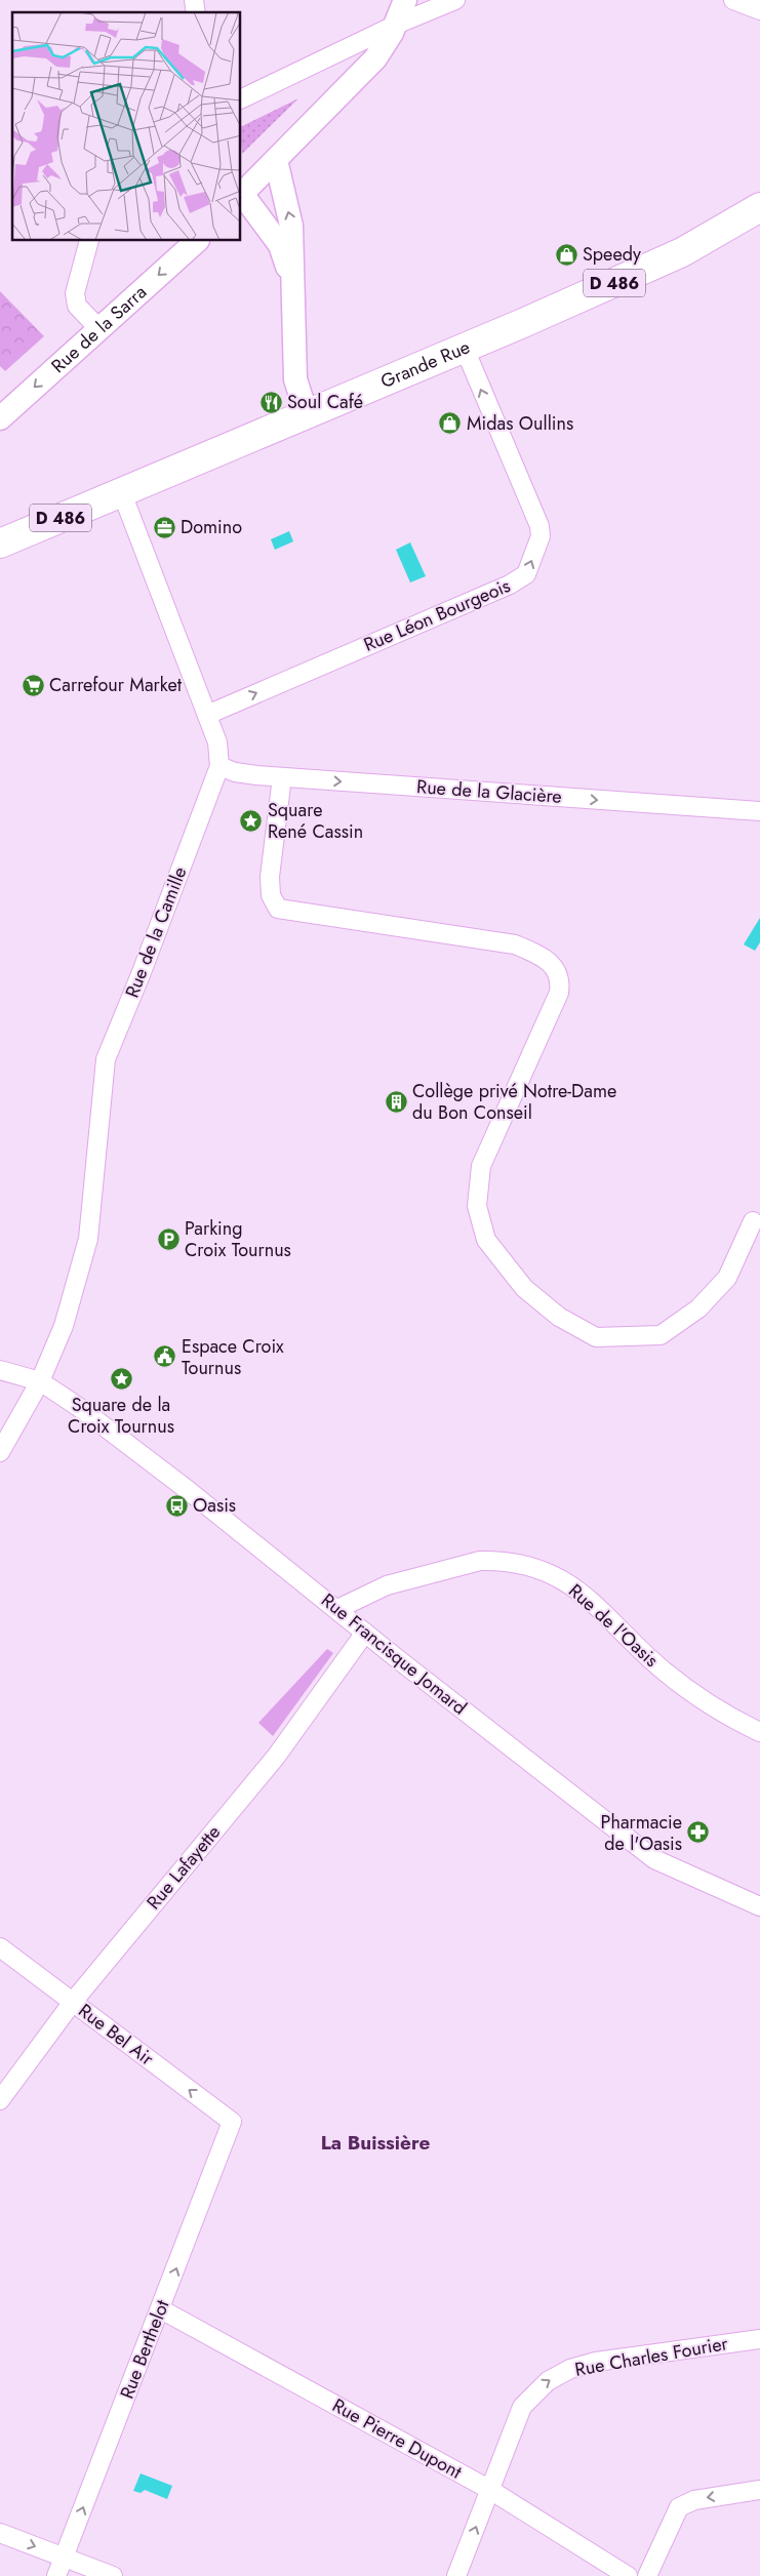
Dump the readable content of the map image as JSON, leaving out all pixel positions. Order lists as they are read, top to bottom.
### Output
{
  "streets": {
    "main road": ["D 486", "Grande Rue"],
    "street": [
      "Rue de la Sarra",
      "Rue Léon Bourgeois",
      "Rue de la Glacière",
      "Rue de la Camille",
      "Rue de l'Oasis",
      "Rue Francisque Jomard",
      "Rue Lafayette",
      "Rue Bel Air",
      "Rue Berthelot",
      "Rue Charles Fourier",
      "Rue Pierre Dupont"
    ]
  },
  "crossings": [
    ["Grande Rue", "Rue Léon Bourgeois"],
    ["Grande Rue", "Rue de la Camille"],
    ["Rue Léon Bourgeois", "Rue de la Camille"],
    ["Rue de la Glacière", "Rue de la Camille"],
    ["Rue de la Camille", "Rue Francisque Jomard"],
    ["Rue de l'Oasis", "Rue Francisque Jomard"],
    ["Rue Francisque Jomard", "Rue Lafayette"],
    ["Rue Lafayette", "Rue Bel Air"],
    ["Rue Bel Air", "Rue Berthelot"],
    ["Rue Berthelot", "Rue Pierre Dupont"],
    ["Rue Charles Fourier", "Rue Pierre Dupont"]
  ],
  "one_way": [
    "Rue de la Sarra",
    "Rue de la Glacière",
    "Rue Bel Air",
    "Rue Berthelot",
    "Rue Charles Fourier"
  ],
  "districts": ["La Buissière"],
  "places": {
    "shop": ["Speedy", "Midas Oullins"],
    "restaurant": ["Soul Café"],
    "office": ["Domino"],
    "supermarket": ["Carrefour Market"],
    "place": ["Square René Cassin", "Square de la Croix Tournus"],
    "building": ["Collège privé Notre-Dame du Bon Conseil"],
    "parking": ["Parking Croix Tournus"],
    "public building": ["Espace Croix Tournus"],
    "bus stop": ["Oasis"],
    "pharmacy": ["Pharmacie de l'Oasis"]
  }
}
